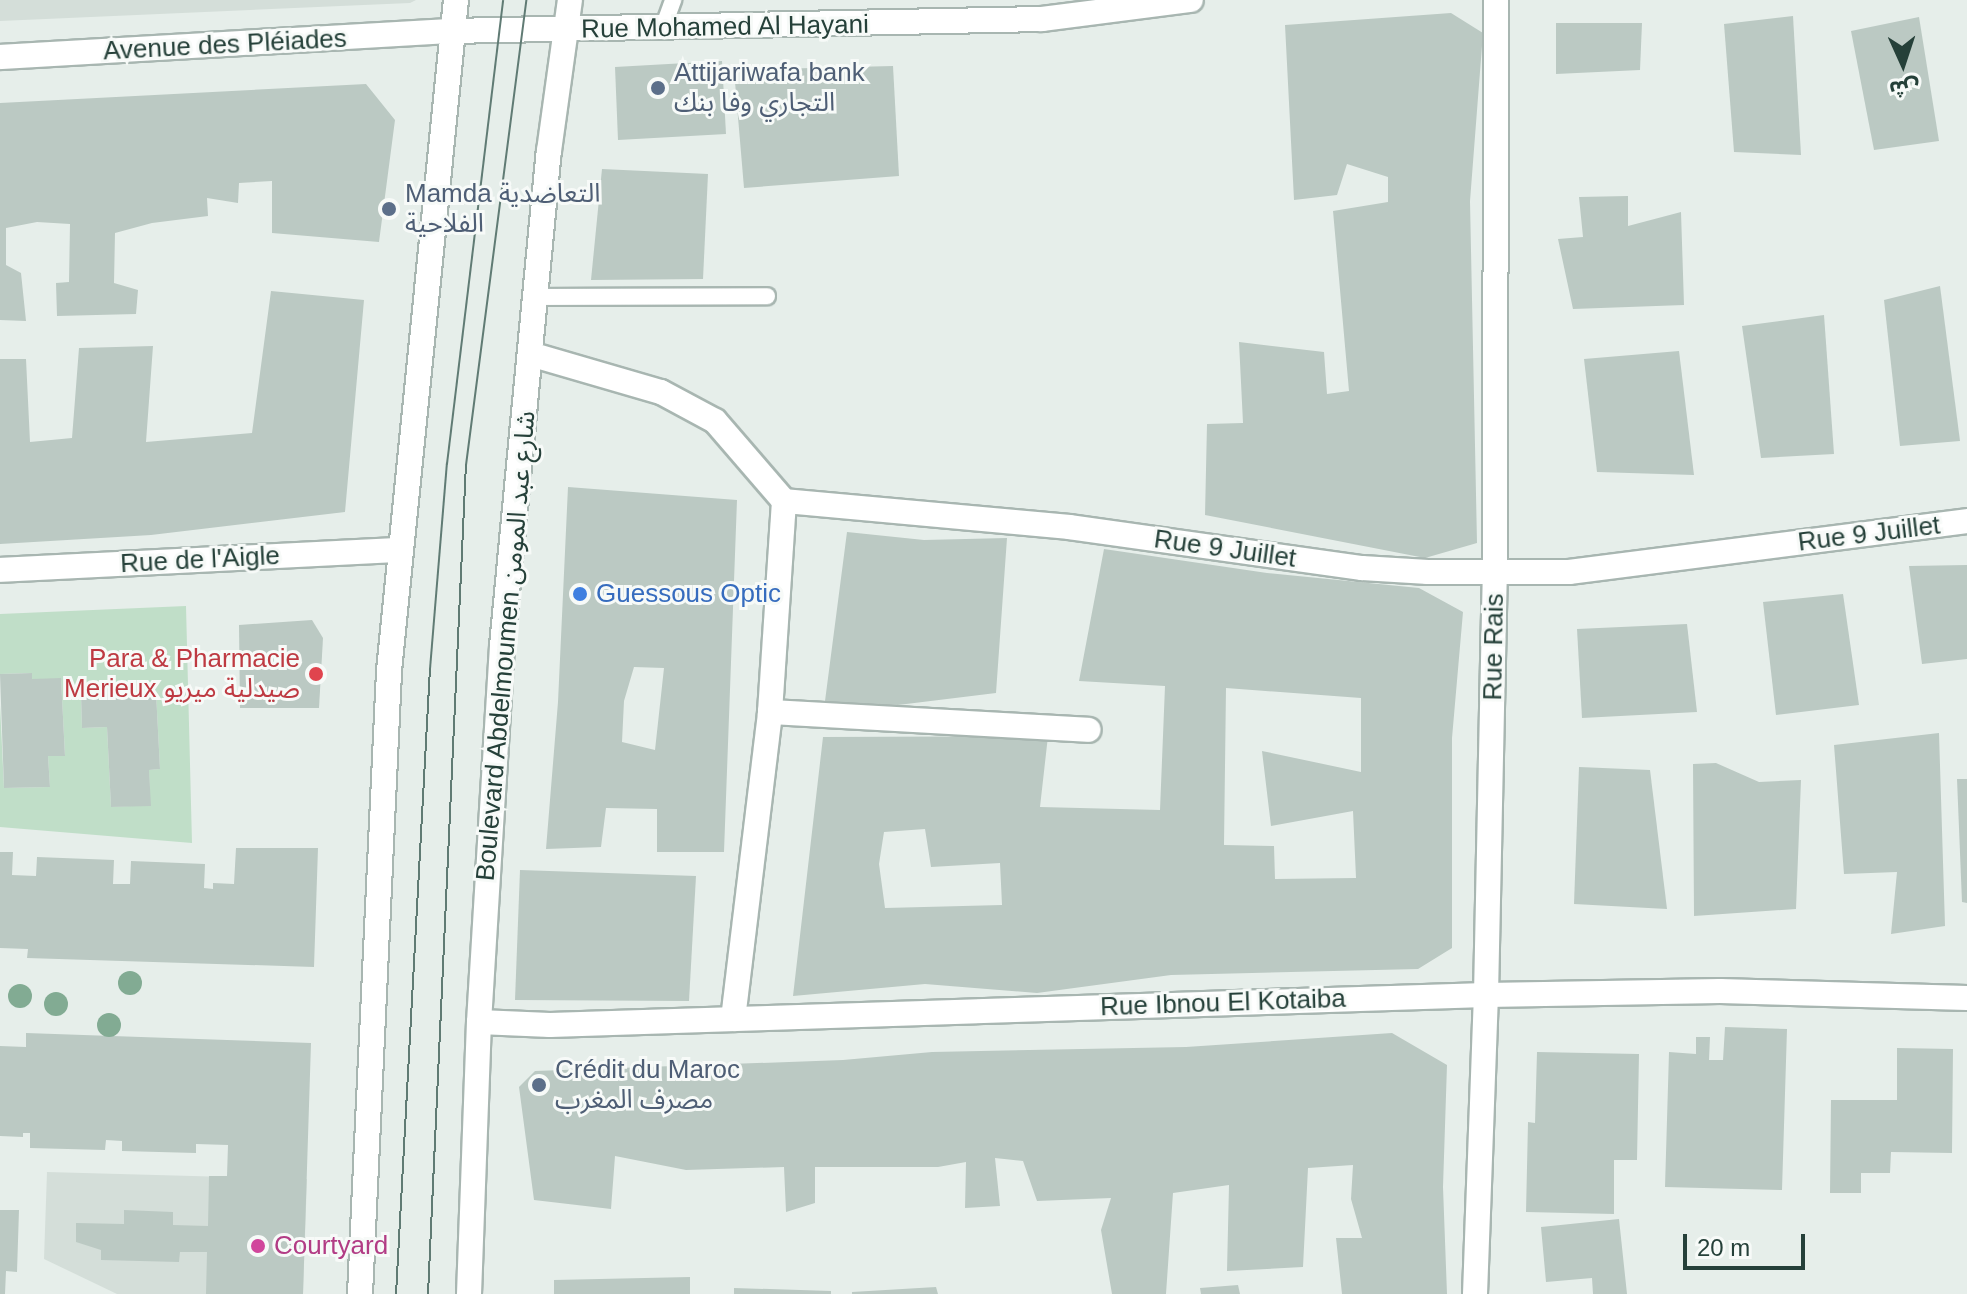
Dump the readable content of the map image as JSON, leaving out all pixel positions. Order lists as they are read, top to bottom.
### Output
{
  "streets": {
    "street": [
      "Rue Mohamed Al Hayani",
      "Avenue des Pléiades",
      "Rue 9 Juillet",
      "Rue de l'Aigle",
      "Boulevard Abdelmoumen شارع عبد المومن",
      "Rue Rais",
      "Rue Ibnou El Kotaiba"
    ]
  },
  "crossings": [
    ["Rue Mohamed Al Hayani", "Avenue des Pléiades"],
    ["Rue Mohamed Al Hayani", "Boulevard Abdelmoumen شارع عبد المومن"],
    ["Rue 9 Juillet", "Rue Rais"],
    ["Boulevard Abdelmoumen شارع عبد المومن", "Rue Ibnou El Kotaiba"],
    ["Rue Rais", "Rue Ibnou El Kotaiba"]
  ],
  "places": [
    "Attijariwafa bank التجاري وفا بنك",
    "Mamda التعاضدية الفلاحية",
    "Guessous Optic",
    "Para & Pharmacie Merieux صيدلية ميريو",
    "Crédit du Maroc مصرف المغرب",
    "Courtyard"
  ],
  "scale_bar": "20 m",
  "north": "bottom"
}
